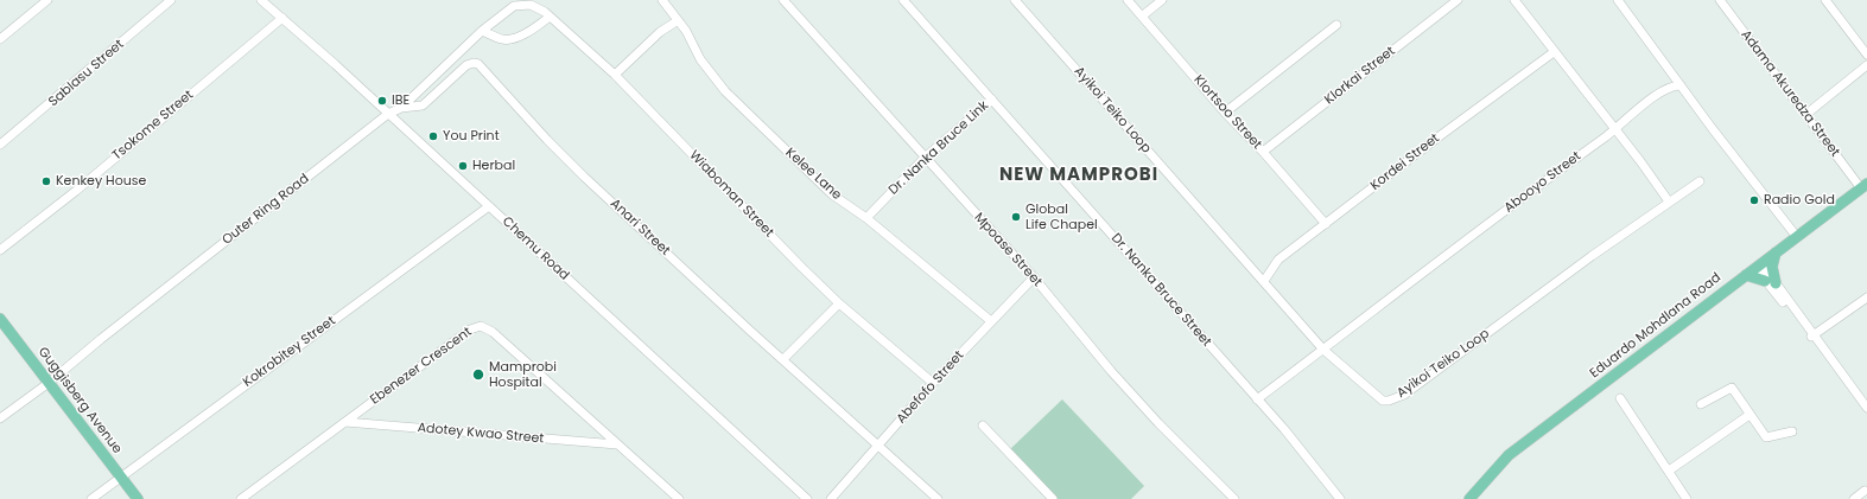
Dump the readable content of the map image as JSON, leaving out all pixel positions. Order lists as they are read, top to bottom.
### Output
{
  "streets": {
    "main road": ["Eduardo Mohdlana Road", "Guggisberg Avenue"],
    "street": [
      "Sablasu Street",
      "Klorkai Street",
      "Adama Akuredza Street",
      "Ayikoi Teiko Loop",
      "Klortsoo Street",
      "Tsokome Street",
      "Dr. Nanka Bruce Link",
      "Kordei Street",
      "Kelee Lane",
      "Abooyo Street",
      "Wiaboman Street",
      "Outer Ring Road",
      "Anari Street",
      "Chemu Road",
      "Mpoase Street",
      "Dr. Nanka Bruce Street",
      "Kokrobitey Street",
      "Ebenezer Crescent",
      "Abefofo Street",
      "Adotey Kwao Street"
    ]
  },
  "crossings": [
    ["Klorkai Street", "Klortsoo Street"],
    ["Adama Akuredza Street", "Eduardo Mohdlana Road"],
    ["Ayikoi Teiko Loop", "Kordei Street"],
    ["Ayikoi Teiko Loop", "Abooyo Street"],
    ["Klortsoo Street", "Kordei Street"],
    ["Tsokome Street", "Chemu Road"],
    ["Dr. Nanka Bruce Link", "Kelee Lane"],
    ["Dr. Nanka Bruce Link", "Mpoase Street"],
    ["Dr. Nanka Bruce Link", "Dr. Nanka Bruce Street"],
    ["Kelee Lane", "Abefofo Street"],
    ["Abooyo Street", "Dr. Nanka Bruce Street"],
    ["Wiaboman Street", "Outer Ring Road"],
    ["Wiaboman Street", "Abefofo Street"],
    ["Outer Ring Road", "Anari Street"],
    ["Outer Ring Road", "Chemu Road"],
    ["Outer Ring Road", "Guggisberg Avenue"],
    ["Anari Street", "Abefofo Street"],
    ["Chemu Road", "Kokrobitey Street"],
    ["Mpoase Street", "Abefofo Street"],
    ["Kokrobitey Street", "Guggisberg Avenue"],
    ["Ebenezer Crescent", "Adotey Kwao Street"]
  ],
  "districts": ["NEW MAMPROBI"],
  "places": [
    "IBE",
    "You Print",
    "Herbal",
    "Kenkey House",
    "Radio Gold",
    "Global Life Chapel",
    "Mamprobi Hospital"
  ]
}
